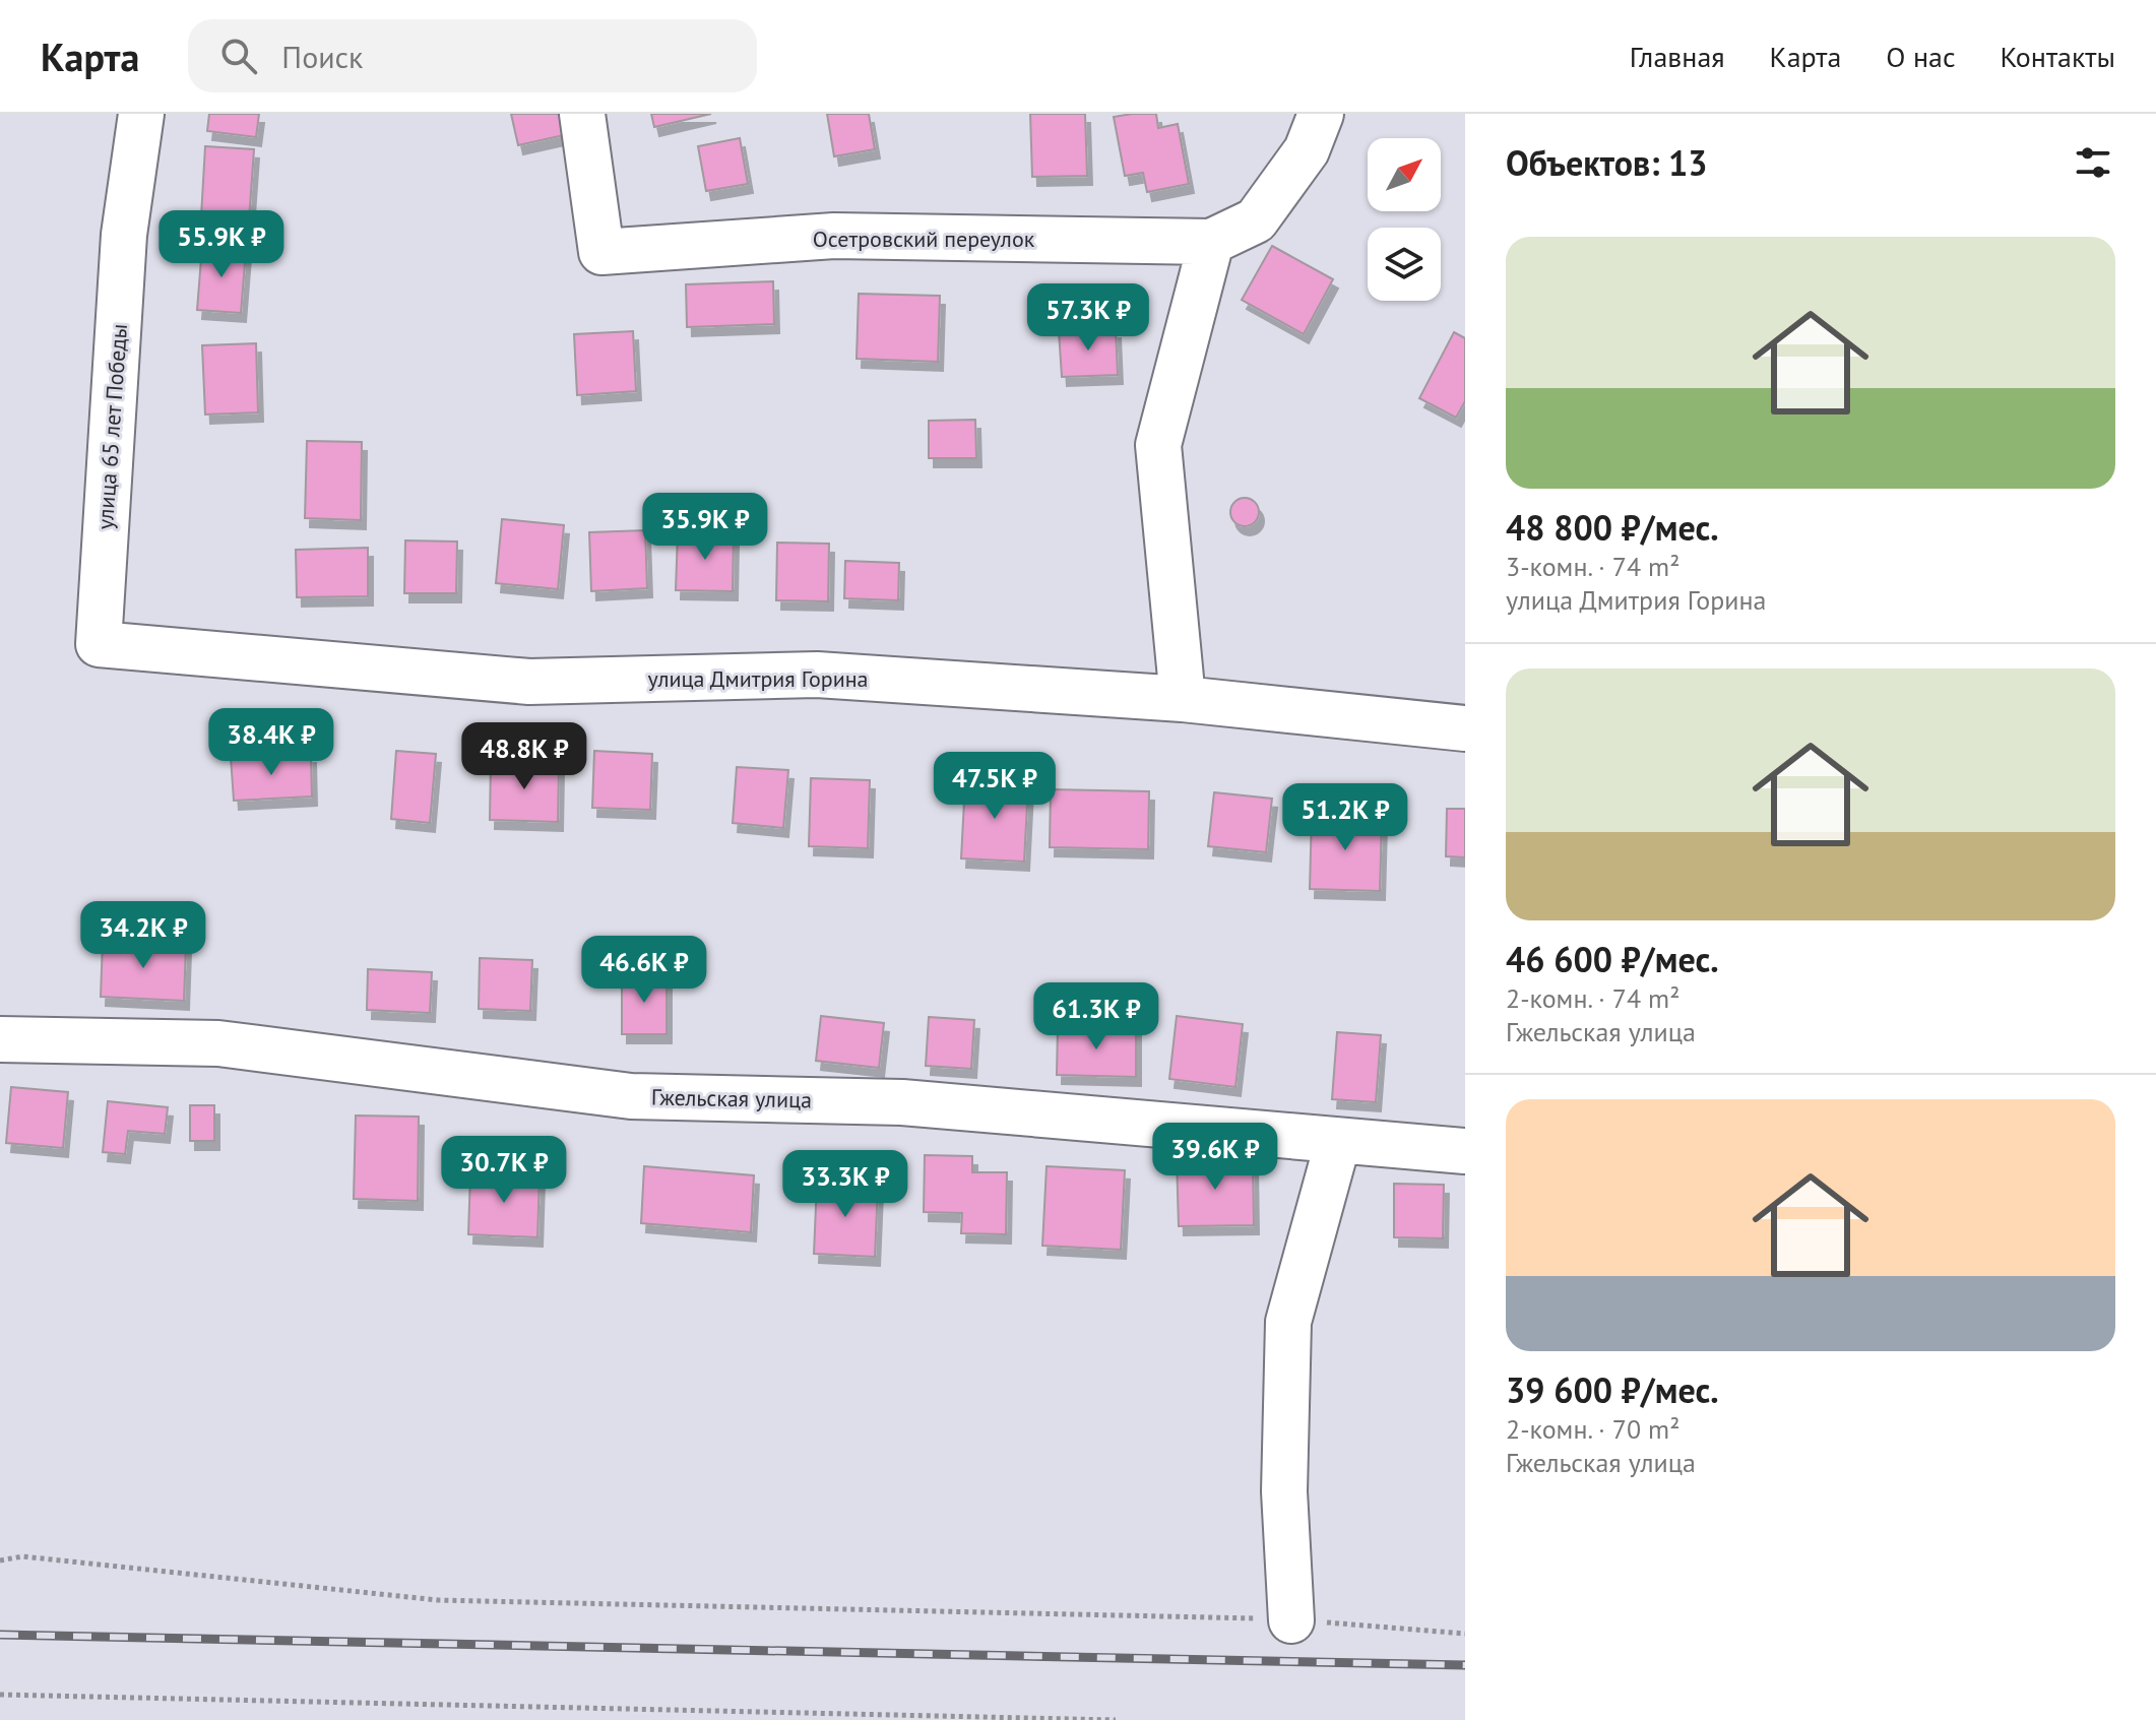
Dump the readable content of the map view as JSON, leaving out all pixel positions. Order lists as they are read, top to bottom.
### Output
{
  "streets": {
    "street": [
      "Осетровский переулок",
      "улица 65 лет Победы",
      "улица Дмитрия Горина",
      "Гжельская улица"
    ]
  },
  "crossings": [
    ["улица 65 лет Победы", "улица Дмитрия Горина"]
  ],
  "north": "top right",
  "page": {
    "header": "Карта",
    "search": "Поиск",
    "nav": [
      "Главная",
      "Карта",
      "О нас",
      "Контакты"
    ],
    "heading": "Объектов: 13",
    "price": [
      "55.9K ₽",
      "57.3K ₽",
      "35.9K ₽",
      "38.4K ₽",
      "48.8K ₽",
      "47.5K ₽",
      "51.2K ₽",
      "34.2K ₽",
      "46.6K ₽",
      "61.3K ₽",
      "39.6K ₽",
      "30.7K ₽",
      "33.3K ₽"
    ],
    "list": [
      {
        "name": "48 800 ₽/мес.",
        "note": "3-комн. · 74 m² · улица Дмитрия Горина"
      },
      {
        "name": "46 600 ₽/мес.",
        "note": "2-комн. · 74 m² · Гжельская улица"
      },
      {
        "name": "39 600 ₽/мес.",
        "note": "2-комн. · 70 m² · Гжельская улица"
      }
    ]
  }
}
